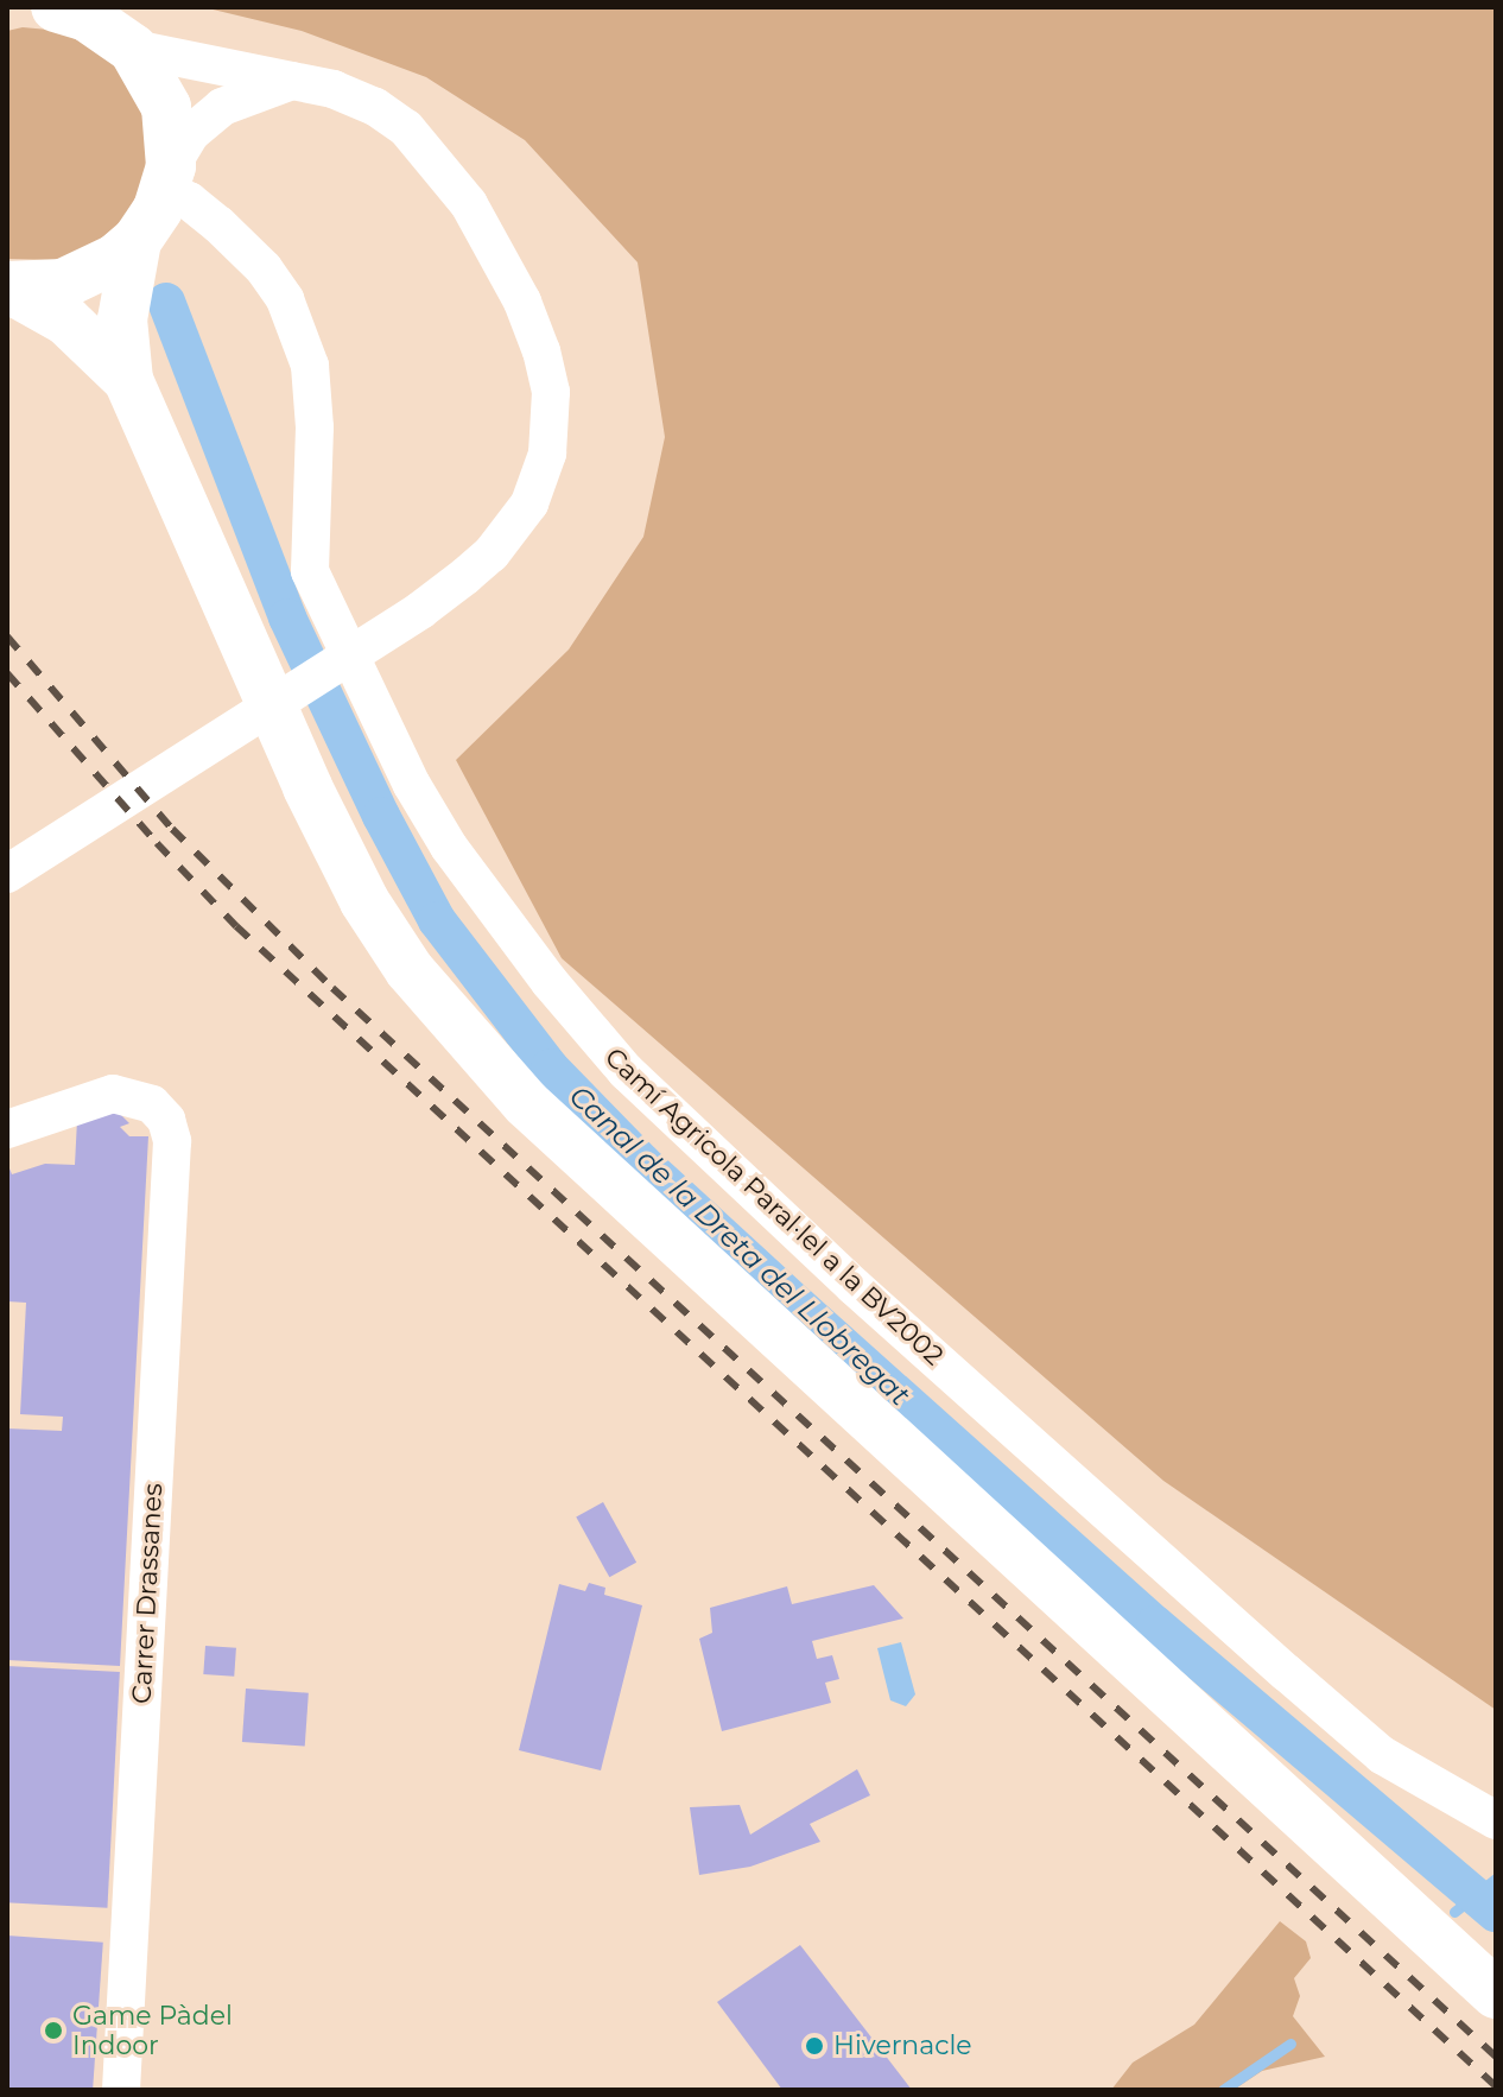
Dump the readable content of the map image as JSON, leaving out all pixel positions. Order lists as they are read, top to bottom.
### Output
{
  "streets": {
    "street": ["Camí Agricola Paral·lel a la BV2002", "Carrer Drassanes"]
  },
  "water": ["Canal de la Dreta del Llobregat"],
  "places": ["Game Pàdel Indoor", "Hivernacle"]
}
